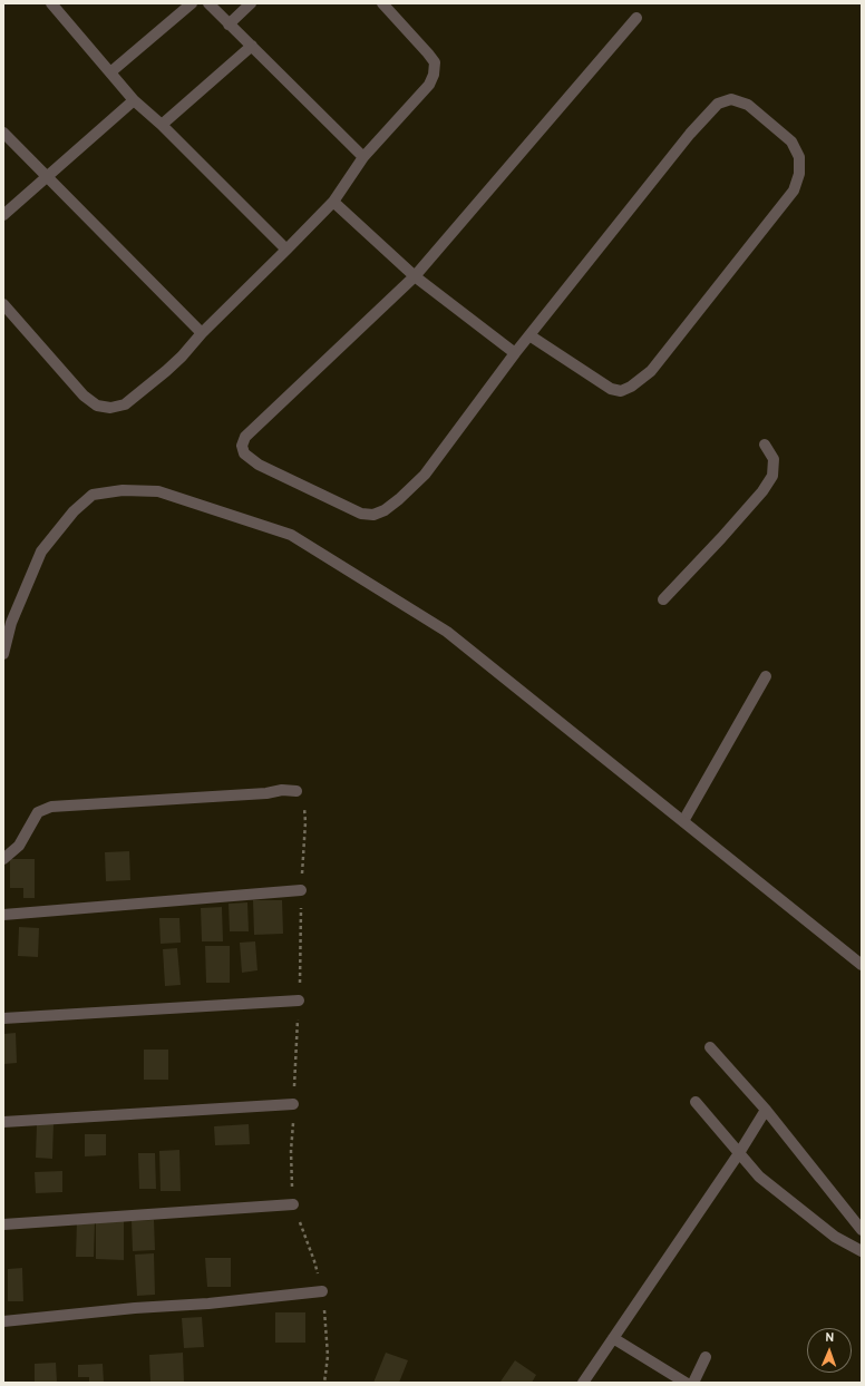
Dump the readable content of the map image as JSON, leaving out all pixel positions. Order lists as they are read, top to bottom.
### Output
{
  "north": "top"
}
